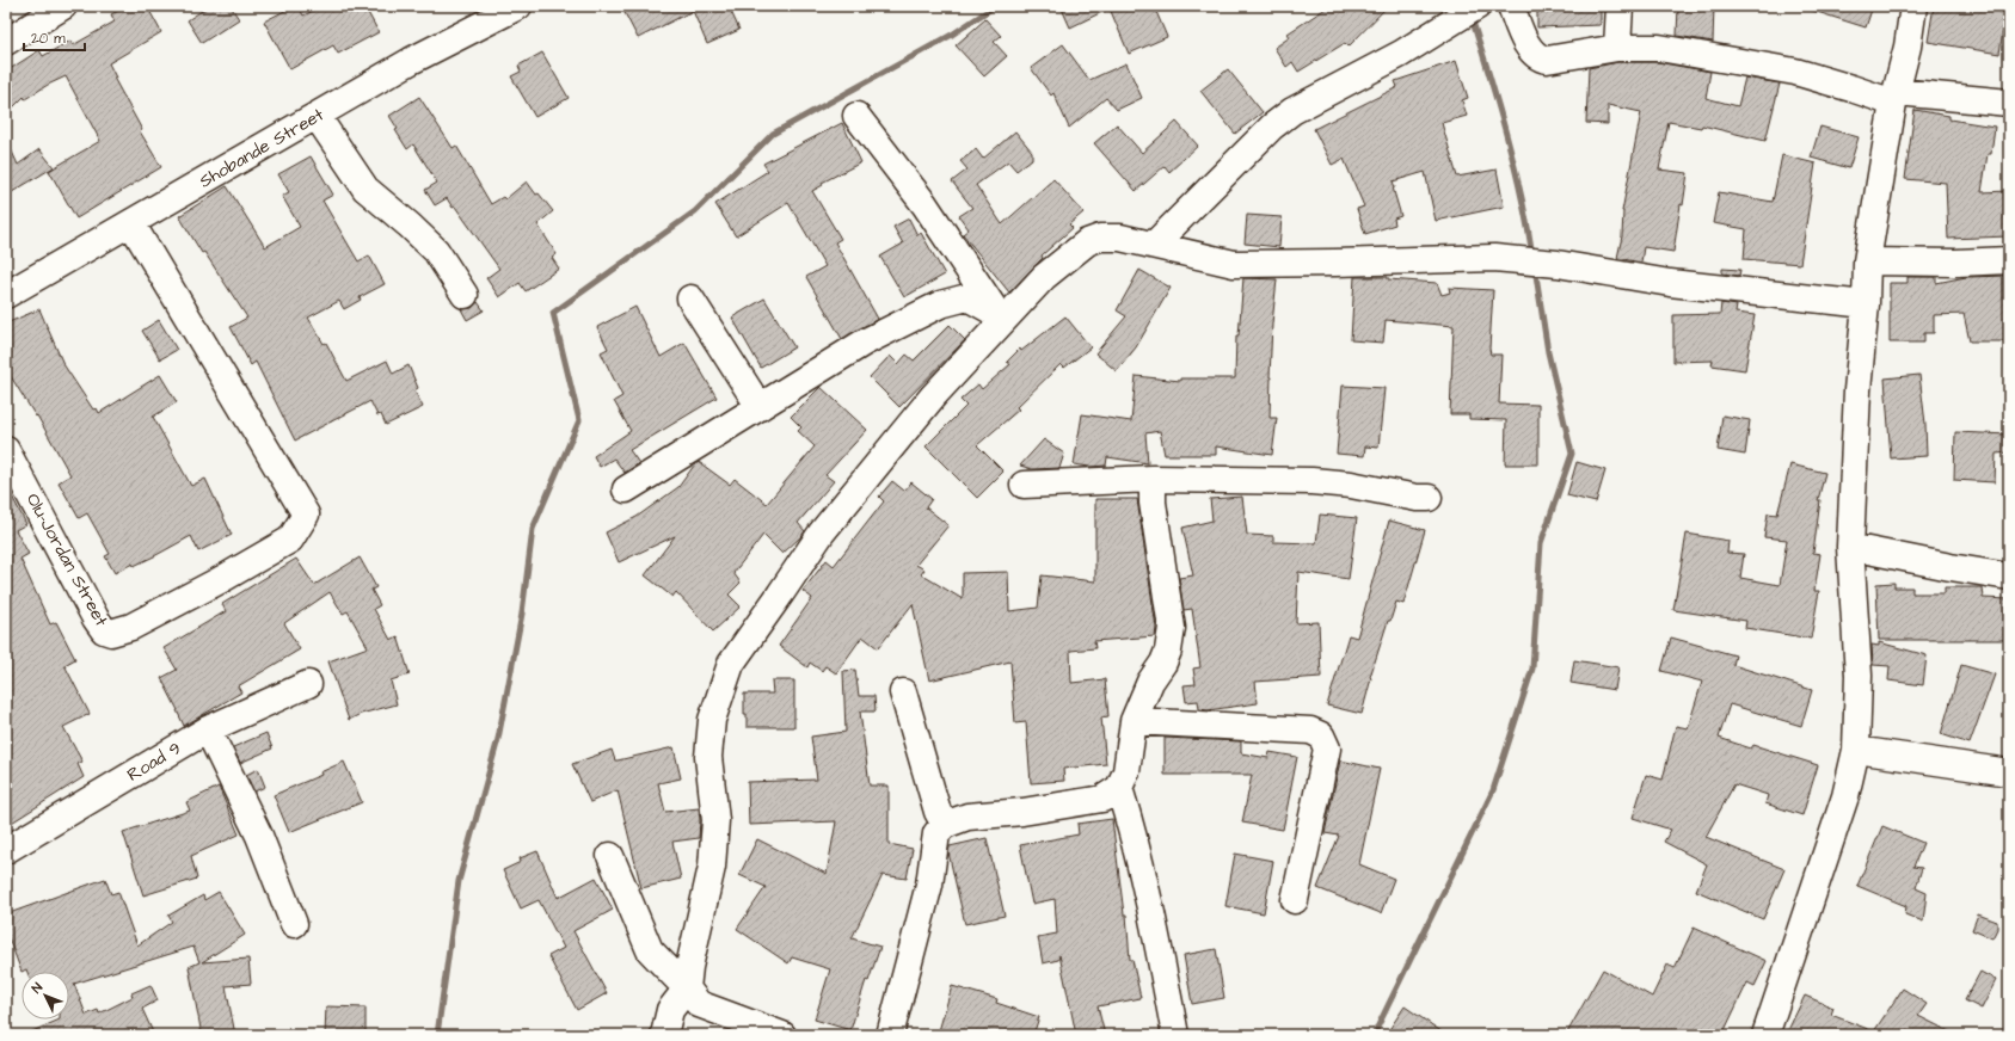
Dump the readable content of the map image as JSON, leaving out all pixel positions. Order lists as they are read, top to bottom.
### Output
{
  "streets": {
    "street": ["Shobande Street", "Olu-Jordan Street", "Road 9"]
  },
  "crossings": [
    ["Shobande Street", "Olu-Jordan Street"]
  ],
  "scale_bar": "20 m",
  "north": "top left"
}
